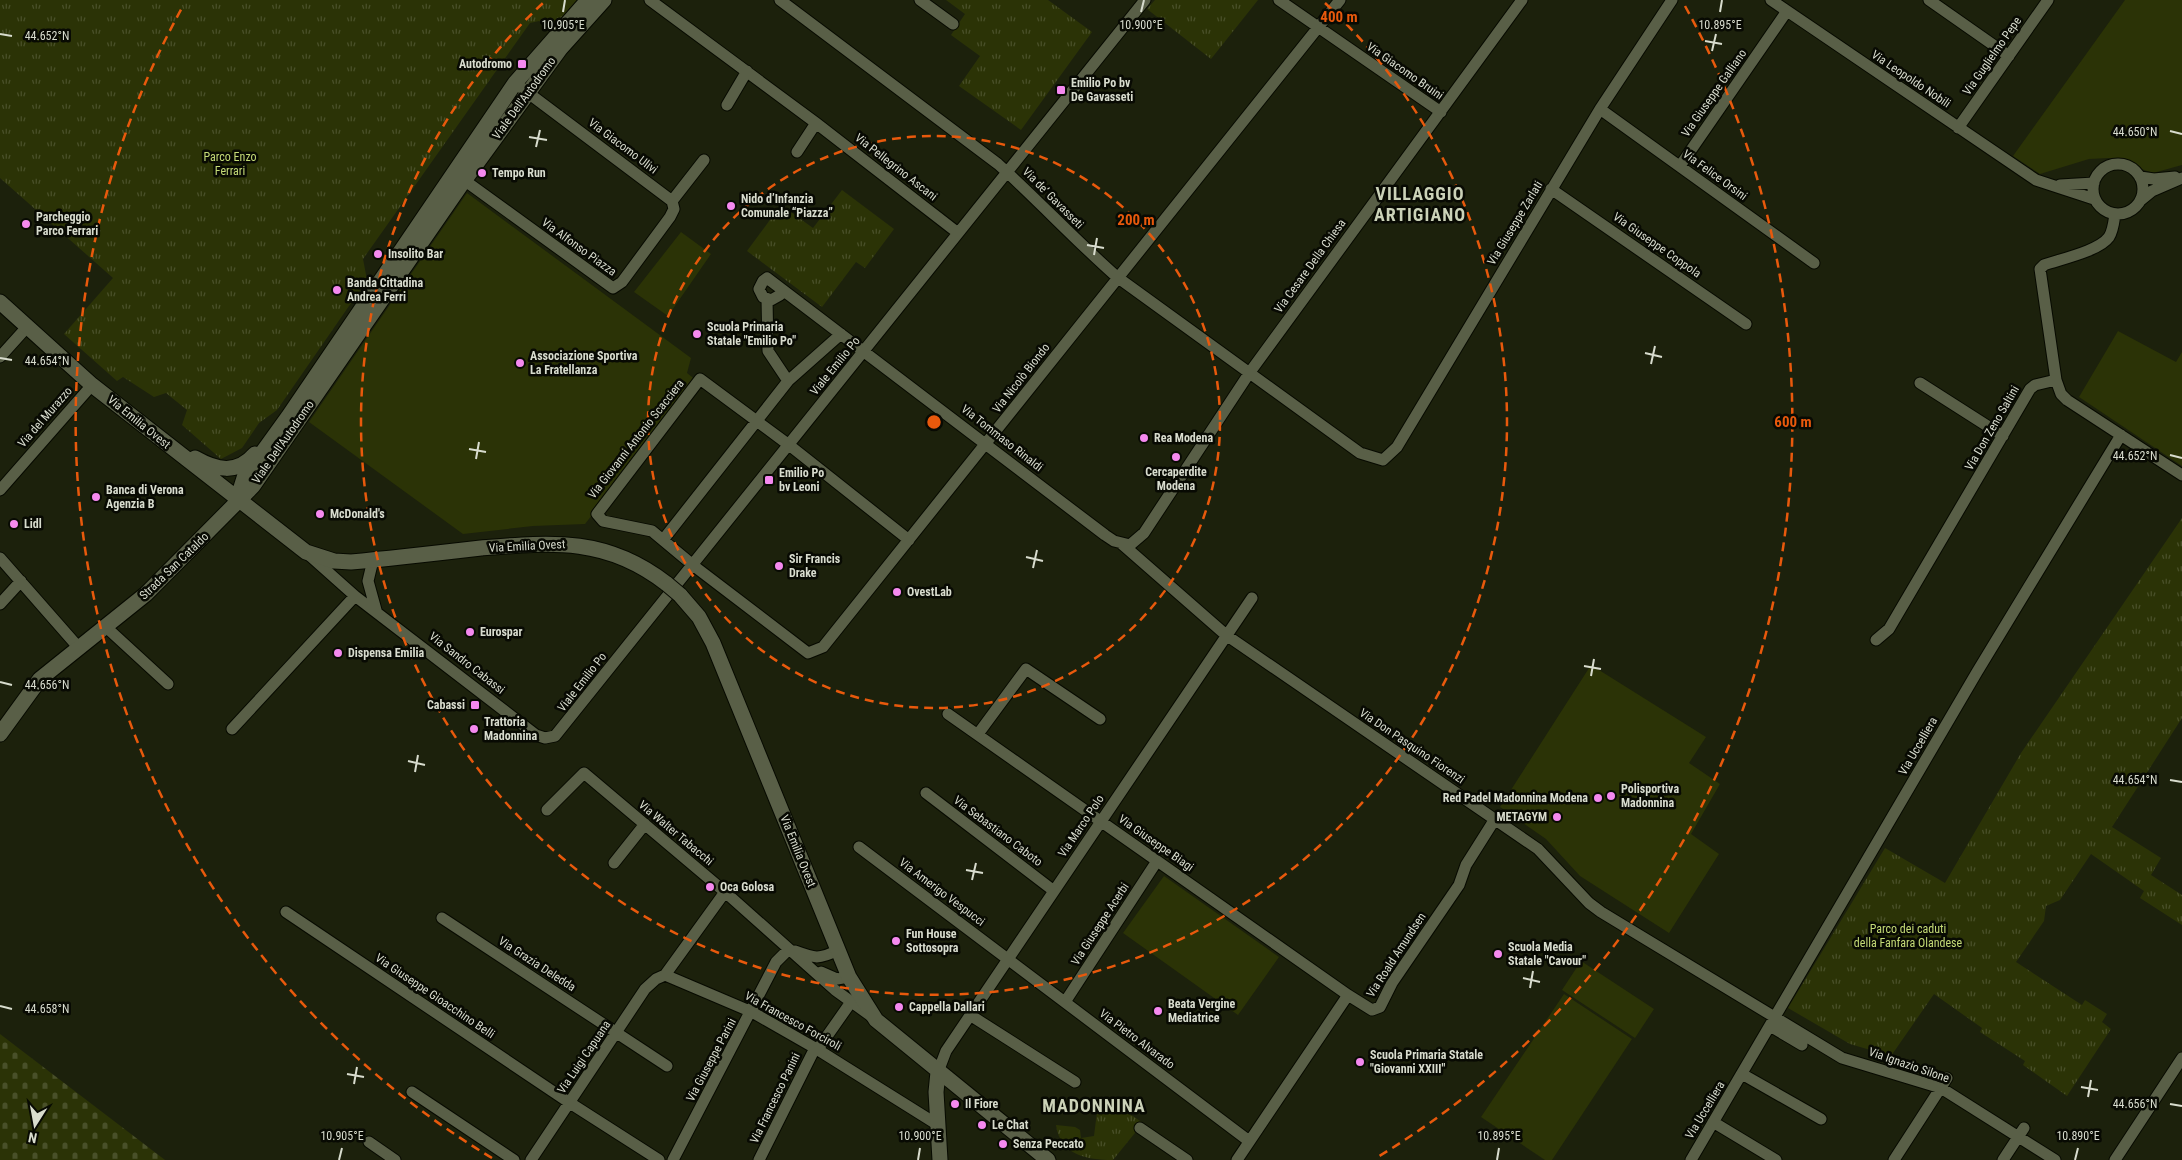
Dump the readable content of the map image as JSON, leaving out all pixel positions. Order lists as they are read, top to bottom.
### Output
{
  "streets": {
    "street": [
      "Via Guglielmo Pepe",
      "Via Giacomo Bruini",
      "Via Leopoldo Nobili",
      "Via Giuseppe Galliano",
      "Viale Dell'Autodromo",
      "Via Giacomo Ulivi",
      "Via Pellegrino Ascani",
      "Via Felice Orsini",
      "Via de’ Gavasseti",
      "Via Giuseppe Zarlati",
      "Via Giuseppe Coppola",
      "Via Alfonso Piazza",
      "Via Cesare Della Chiesa",
      "Viale Emilio Po",
      "Via Nicolò Biondo",
      "Via del Murazzo",
      "Via Emilia Ovest",
      "Via Don Zeno Saltini",
      "Via Tommaso Rinaldi",
      "Via Giovanni Antonio Scacciera",
      "Strada San Cataldo",
      "Via Sandro Cabassi",
      "Via Don Pasquino Fiorenzi",
      "Via Uccelliera",
      "Via Marco Polo",
      "Via Sebastiano Caboto",
      "Via Walter Tabacchi",
      "Via Giuseppe Biagi",
      "Via Amerigo Vespucci",
      "Via Giuseppe Acerbi",
      "Via Roald Amundsen",
      "Via Grazia Deledda",
      "Via Giuseppe Gioacchino Belli",
      "Via Francesco Forciroli",
      "Via Pietro Alvarado",
      "Via Luigi Capuana",
      "Via Giuseppe Parini",
      "Via Ignazio Silone",
      "Via Francesco Panini"
    ]
  },
  "crossings": [
    ["Via Guglielmo Pepe", "Via Leopoldo Nobili"],
    ["Via Giacomo Bruini", "Via Cesare Della Chiesa"],
    ["Via Giacomo Bruini", "Via Nicolò Biondo"],
    ["Via Leopoldo Nobili", "Via Giuseppe Galliano"],
    ["Via Giuseppe Galliano", "Via Felice Orsini"],
    ["Viale Dell'Autodromo", "Via Giacomo Ulivi"],
    ["Viale Dell'Autodromo", "Via Alfonso Piazza"],
    ["Viale Dell'Autodromo", "Via Emilia Ovest"],
    ["Viale Dell'Autodromo", "Strada San Cataldo"],
    ["Via Giacomo Ulivi", "Via Alfonso Piazza"],
    ["Via Pellegrino Ascani", "Viale Emilio Po"],
    ["Via Felice Orsini", "Via Giuseppe Zarlati"],
    ["Via de’ Gavasseti", "Via Giuseppe Zarlati"],
    ["Via de’ Gavasseti", "Via Cesare Della Chiesa"],
    ["Via de’ Gavasseti", "Viale Emilio Po"],
    ["Via de’ Gavasseti", "Via Nicolò Biondo"],
    ["Via Giuseppe Zarlati", "Via Giuseppe Coppola"],
    ["Via Cesare Della Chiesa", "Via Tommaso Rinaldi"],
    ["Viale Emilio Po", "Via Nicolò Biondo"],
    ["Viale Emilio Po", "Via Tommaso Rinaldi"],
    ["Viale Emilio Po", "Via Giovanni Antonio Scacciera"],
    ["Viale Emilio Po", "Via Sandro Cabassi"],
    ["Via Nicolò Biondo", "Via Tommaso Rinaldi"],
    ["Via Nicolò Biondo", "Via Giovanni Antonio Scacciera"],
    ["Via del Murazzo", "Via Emilia Ovest"],
    ["Via Emilia Ovest", "Strada San Cataldo"],
    ["Via Emilia Ovest", "Via Sandro Cabassi"],
    ["Via Emilia Ovest", "Via Marco Polo"],
    ["Via Emilia Ovest", "Via Walter Tabacchi"],
    ["Via Tommaso Rinaldi", "Via Don Pasquino Fiorenzi"],
    ["Via Tommaso Rinaldi", "Via Marco Polo"],
    ["Via Don Pasquino Fiorenzi", "Via Uccelliera"],
    ["Via Don Pasquino Fiorenzi", "Via Marco Polo"],
    ["Via Don Pasquino Fiorenzi", "Via Roald Amundsen"],
    ["Via Don Pasquino Fiorenzi", "Via Ignazio Silone"],
    ["Via Uccelliera", "Via Ignazio Silone"],
    ["Via Marco Polo", "Via Sebastiano Caboto"],
    ["Via Marco Polo", "Via Giuseppe Biagi"],
    ["Via Marco Polo", "Via Amerigo Vespucci"],
    ["Via Marco Polo", "Via Pietro Alvarado"],
    ["Via Walter Tabacchi", "Via Giuseppe Parini"],
    ["Via Walter Tabacchi", "Via Francesco Panini"],
    ["Via Giuseppe Biagi", "Via Giuseppe Acerbi"],
    ["Via Giuseppe Biagi", "Via Roald Amundsen"],
    ["Via Amerigo Vespucci", "Via Pietro Alvarado"],
    ["Via Giuseppe Acerbi", "Via Pietro Alvarado"],
    ["Via Roald Amundsen", "Via Pietro Alvarado"],
    ["Via Grazia Deledda", "Via Luigi Capuana"],
    ["Via Giuseppe Gioacchino Belli", "Via Luigi Capuana"],
    ["Via Francesco Forciroli", "Via Luigi Capuana"],
    ["Via Francesco Forciroli", "Via Giuseppe Parini"],
    ["Via Francesco Forciroli", "Via Francesco Panini"]
  ],
  "districts": ["VILLAGGIO ARTIGIANO", "MADONNINA"],
  "parks": ["Parco Enzo Ferrari", "Parco dei caduti della Fanfara Olandese"],
  "places": {
    "transit": [
      "Autodromo",
      "Emilio Po bv De Gavasseti",
      "Emilio Po bv Leoni",
      "Cabassi"
    ],
    "other": [
      "Tempo Run",
      "Nido d’Infanzia Comunale “Piazza”",
      "Parcheggio Parco Ferrari",
      "Insolito Bar",
      "Banda Cittadina Andrea Ferri",
      "Scuola Primaria Statale \"Emilio Po\"",
      "Associazione Sportiva La Fratellanza",
      "Rea Modena",
      "Cercaperdite Modena",
      "Banca di Verona Agenzia B",
      "McDonald's",
      "Lidl",
      "Sir Francis Drake",
      "OvestLab",
      "Eurospar",
      "Dispensa Emilia",
      "Trattoria Madonnina",
      "Polisportiva Madonnina",
      "Red Padel Madonnina Modena",
      "METAGYM",
      "Oca Golosa",
      "Fun House Sottosopra",
      "Scuola Media Statale \"Cavour\"",
      "Cappella Dallari",
      "Beata Vergine Mediatrice",
      "Scuola Primaria Statale \"Giovanni XXIII\"",
      "Il Fiore",
      "Le Chat",
      "Senza Peccato"
    ]
  },
  "north": "bottom",
  "coordinates": [
    "10.905°E",
    "10.900°E",
    "10.895°E",
    "44.652°N",
    "44.650°N",
    "44.654°N",
    "44.656°N",
    "44.658°N",
    "10.890°E"
  ],
  "rings": ["400 m", "200 m", "600 m"]
}
